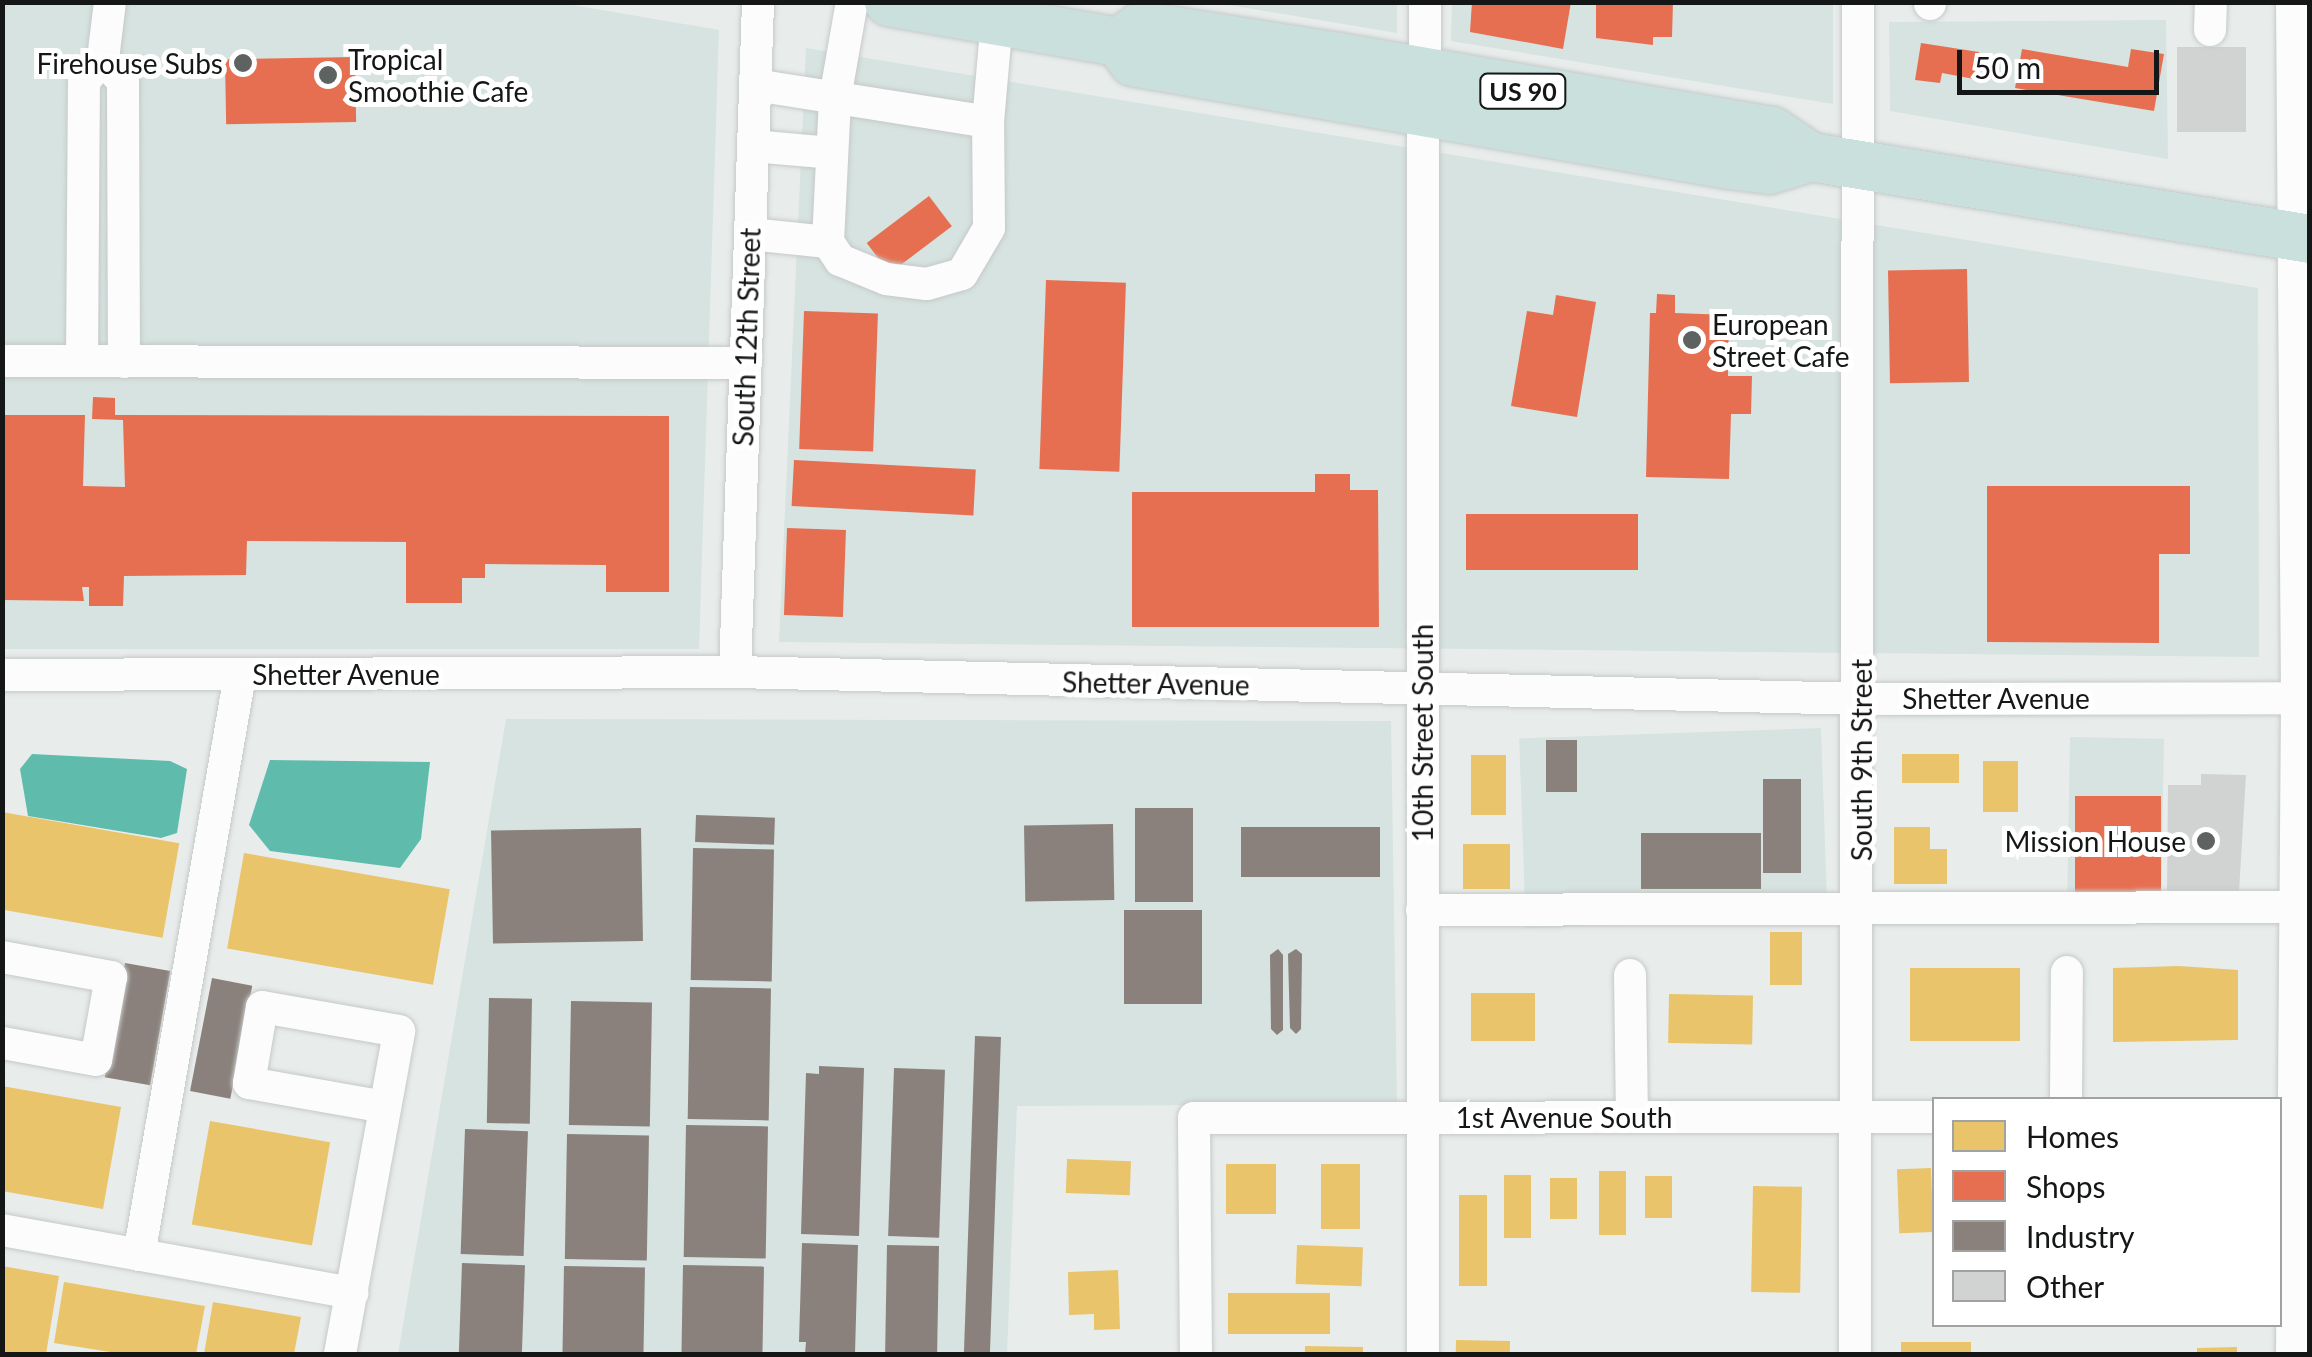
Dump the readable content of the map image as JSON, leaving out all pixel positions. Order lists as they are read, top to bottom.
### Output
{
  "streets": {
    "highway": ["US 90"],
    "street": [
      "South 12th Street",
      "Shetter Avenue",
      "10th Street South",
      "South 9th Street",
      "1st Avenue South"
    ]
  },
  "crossings": [
    ["US 90", "10th Street South"],
    ["US 90", "South 9th Street"],
    ["South 12th Street", "Shetter Avenue"],
    ["Shetter Avenue", "10th Street South"],
    ["Shetter Avenue", "South 9th Street"],
    ["10th Street South", "1st Avenue South"],
    ["South 9th Street", "1st Avenue South"]
  ],
  "places": [
    "Firehouse Subs",
    "Tropical Smoothie Cafe",
    "European Street Cafe",
    "Mission House"
  ],
  "legend": [
    "Homes",
    "Shops",
    "Industry",
    "Other"
  ],
  "scale_bar": "50 m"
}
